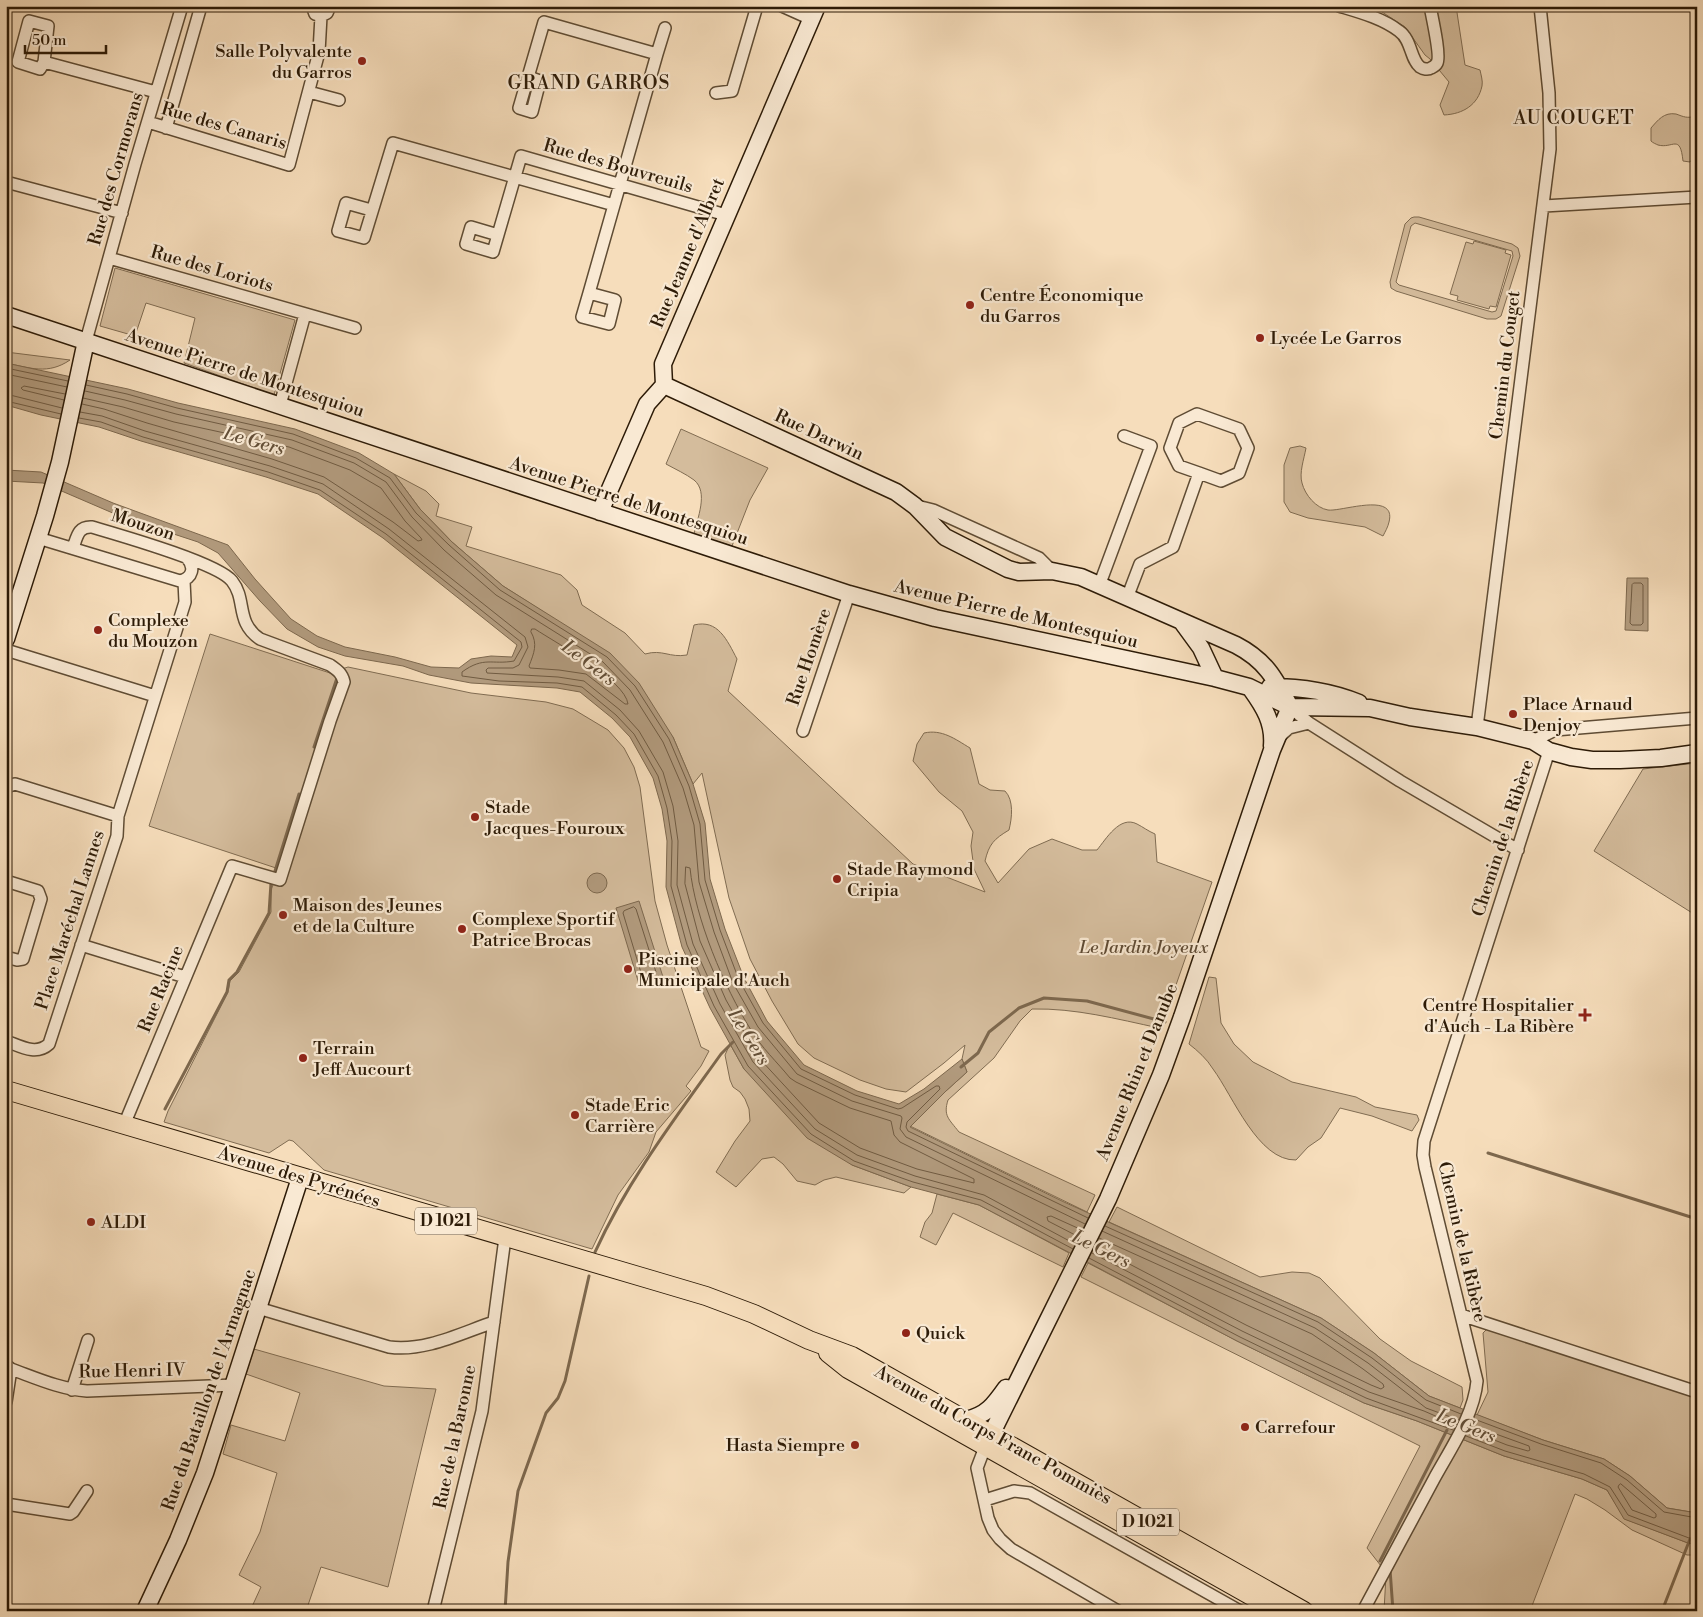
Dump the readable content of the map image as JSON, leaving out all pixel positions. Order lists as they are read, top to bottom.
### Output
{
  "streets": {
    "main road": ["Avenue des Pyrénées", "D 1021", "Avenue du Corps Franc Pommiès"],
    "street": [
      "Rue des Canaris",
      "Rue des Bouvreuils",
      "Rue des Cormorans",
      "Rue Jeanne d'Albret",
      "Rue des Loriots",
      "Chemin du Couget",
      "Avenue Pierre de Montesquiou",
      "Rue Darwin",
      "Mouzon",
      "Rue Homère",
      "Chemin de la Ribère",
      "Place Maréchal Lannes",
      "Rue Racine",
      "Avenue Rhin et Danube",
      "Rue Henri IV",
      "Rue du Bataillon de l'Armagnac",
      "Rue de la Baronne"
    ]
  },
  "crossings": [
    ["Rue des Canaris", "Rue des Cormorans"],
    ["Rue des Bouvreuils", "Rue Jeanne d'Albret"],
    ["Rue des Cormorans", "Rue des Loriots"],
    ["Rue des Cormorans", "Avenue Pierre de Montesquiou"],
    ["Rue Jeanne d'Albret", "Rue Darwin"],
    ["Avenue Pierre de Montesquiou", "Rue Homère"],
    ["Avenue Pierre de Montesquiou", "Avenue Rhin et Danube"],
    ["Mouzon", "Place Maréchal Lannes"],
    ["Mouzon", "Rue Racine"],
    ["Rue Racine", "Avenue des Pyrénées"],
    ["Avenue Rhin et Danube", "Avenue du Corps Franc Pommiès"],
    ["Avenue des Pyrénées", "Rue du Bataillon de l'Armagnac"],
    ["Avenue des Pyrénées", "Avenue du Corps Franc Pommiès"],
    ["Avenue des Pyrénées", "Rue de la Baronne"],
    ["Rue Henri IV", "Rue du Bataillon de l'Armagnac"]
  ],
  "districts": ["GRAND GARROS", "AU COUGET"],
  "water": ["Le Gers"],
  "parks": ["Le Jardin Joyeux"],
  "places": {
    "other": [
      "Salle Polyvalente du Garros",
      "Centre Économique du Garros",
      "Lycée Le Garros",
      "Complexe du Mouzon",
      "Place Arnaud Denjoy",
      "Stade Jacques-Fouroux",
      "Stade Raymond Cripia",
      "Maison des Jeunes et de la Culture",
      "Complexe Sportif Patrice Brocas",
      "Piscine Municipale d'Auch",
      "Terrain Jeff Aucourt",
      "Stade Eric Carrière",
      "ALDI",
      "Quick",
      "Carrefour",
      "Hasta Siempre"
    ],
    "health": ["Centre Hospitalier d'Auch - La Ribère"]
  },
  "scale_bar": "50 m"
}
